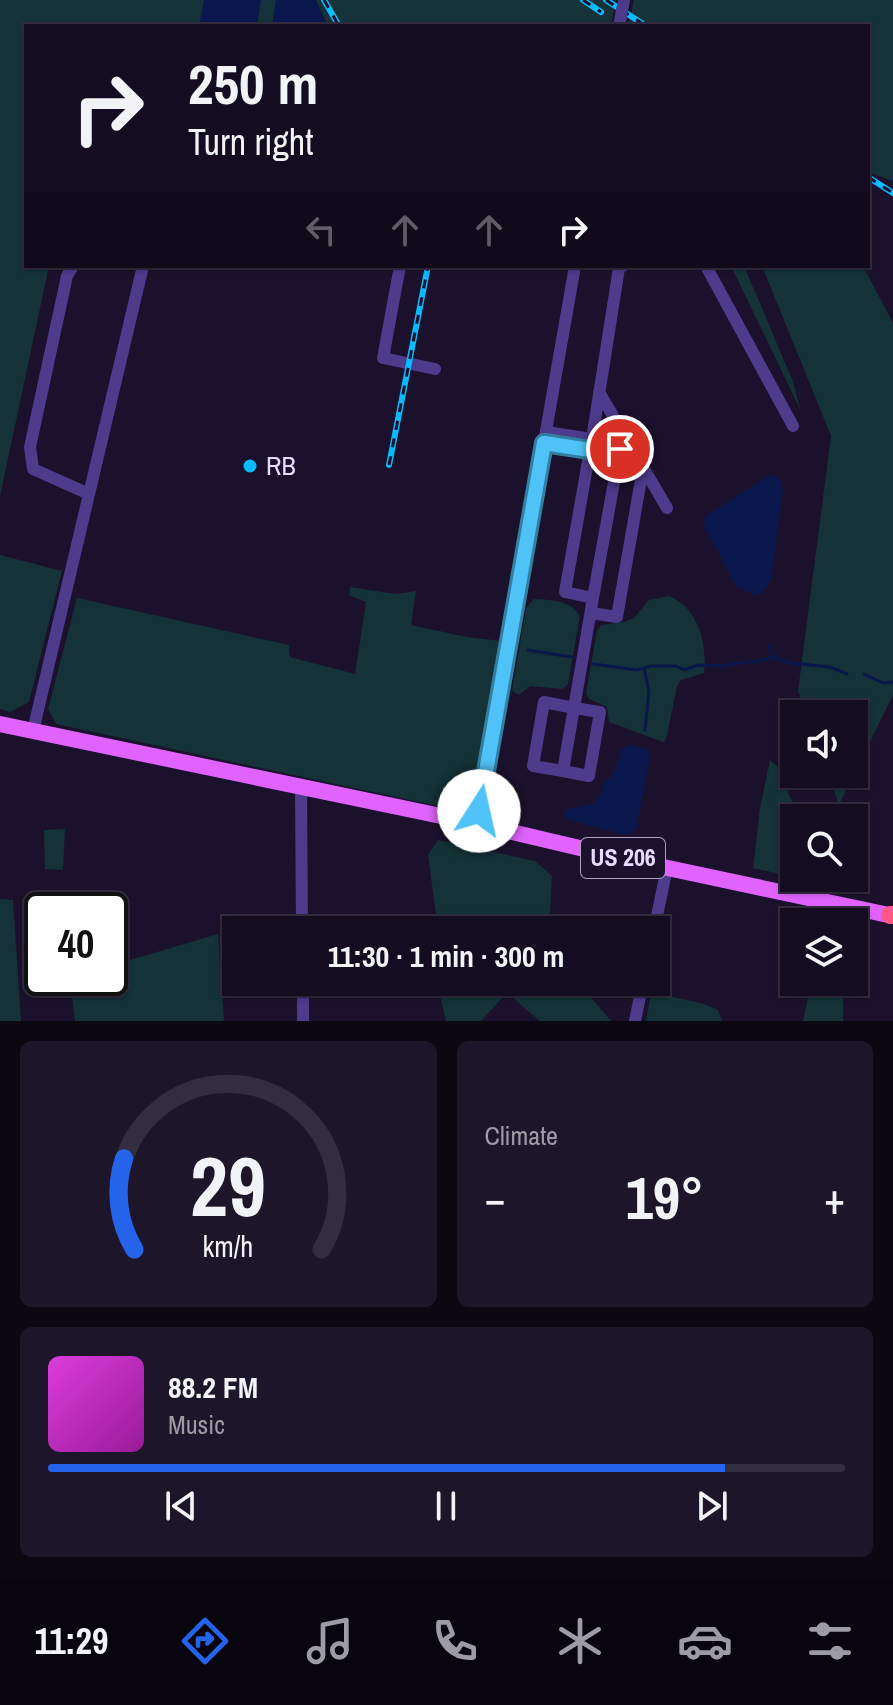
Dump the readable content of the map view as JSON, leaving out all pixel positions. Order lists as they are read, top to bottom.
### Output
{
  "streets": {
    "main road": ["US 206"]
  },
  "places": ["RB"],
  "page": {
    "turn": ["250 m", "Turn right"],
    "limit": "40",
    "trip": "11:30 · 1 min · 300 m",
    "tile": "Climate",
    "heat": ["−", "19°", "+"],
    "song": ["88.2 FM", "Music"],
    "tabs": "11:29",
    "gauge": ["29", "km/h"]
  }
}
